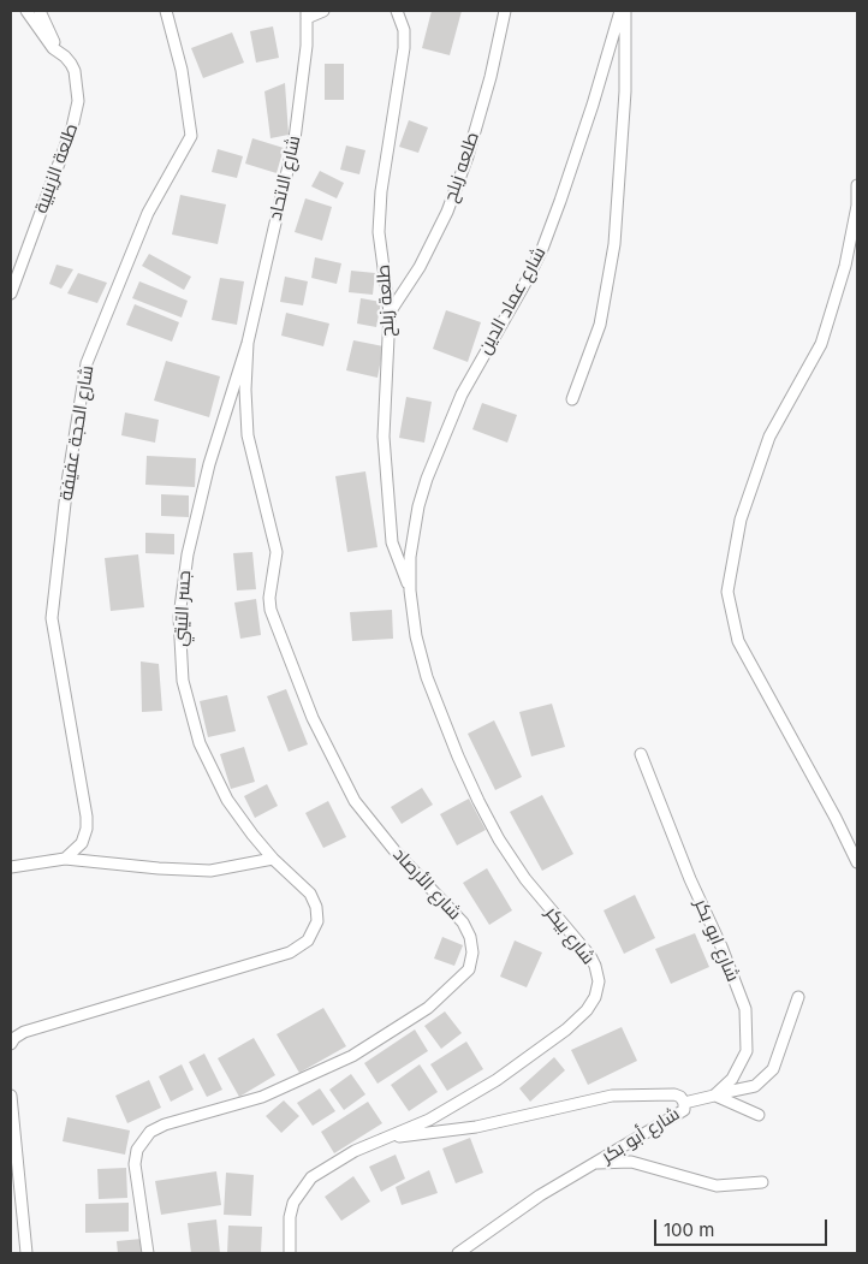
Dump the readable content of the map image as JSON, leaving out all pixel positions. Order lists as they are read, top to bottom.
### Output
{
  "streets": {
    "street": [
      "طلعه زبلح",
      "طلعة الزينبية",
      "شارع الاتحاد",
      "طلعة زبلح",
      "شارع عماد الدين",
      "شارع الحجة عفيفة",
      "جسر التيتي",
      "شارع الأرصاد",
      "شارع بيكر",
      "شارع ابو بكر",
      "شارع أبو بكر"
    ]
  },
  "crossings": [
    ["طلعه زبلح", "طلعة زبلح"],
    ["شارع الاتحاد", "جسر التيتي"],
    ["شارع الاتحاد", "شارع الأرصاد"],
    ["طلعة زبلح", "شارع عماد الدين"],
    ["طلعة زبلح", "شارع بيكر"],
    ["شارع عماد الدين", "شارع بيكر"],
    ["جسر التيتي", "شارع الأرصاد"],
    ["شارع بيكر", "شارع أبو بكر"]
  ],
  "scale_bar": "100 m"
}
